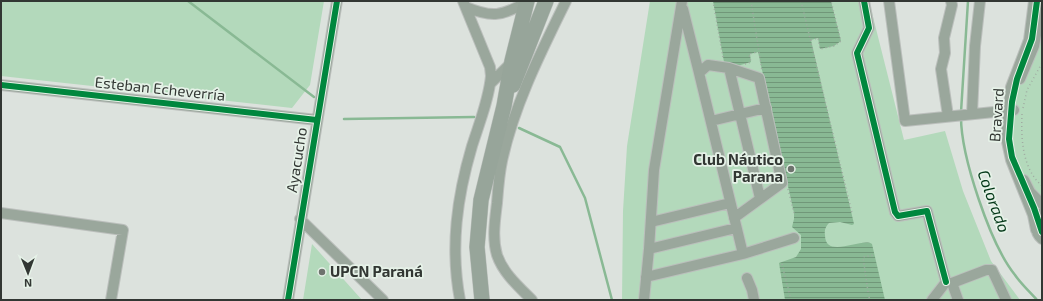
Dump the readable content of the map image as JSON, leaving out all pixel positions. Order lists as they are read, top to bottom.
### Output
{
  "streets": {
    "street": ["Esteban Echeverría", "Bravard", "Ayacucho"]
  },
  "crossings": [
    ["Esteban Echeverría", "Ayacucho"]
  ],
  "water": ["Colorado"],
  "places": ["Club Náutico Parana", "UPCN Paraná"],
  "north": "bottom"
}
